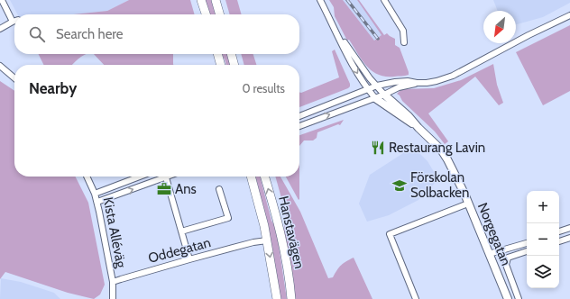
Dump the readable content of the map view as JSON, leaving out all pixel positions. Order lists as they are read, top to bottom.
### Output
{
  "streets": {
    "main road": ["Hanstavägen"],
    "street": ["Kista Alléväg", "Norgegatan", "Oddegatan"]
  },
  "crossings": [
    ["Kista Alléväg", "Oddegatan"],
    ["Hanstavägen", "Oddegatan"]
  ],
  "places": {
    "restaurant": ["Restaurang Lavin"],
    "school or university": ["Förskolan Solbacken"],
    "office": ["Ans"]
  },
  "north": "bottom left",
  "page": {
    "search": "Search here",
    "heading": ["Nearby", "0 results"],
    "map_buttons": ["+", "−"]
  }
}
